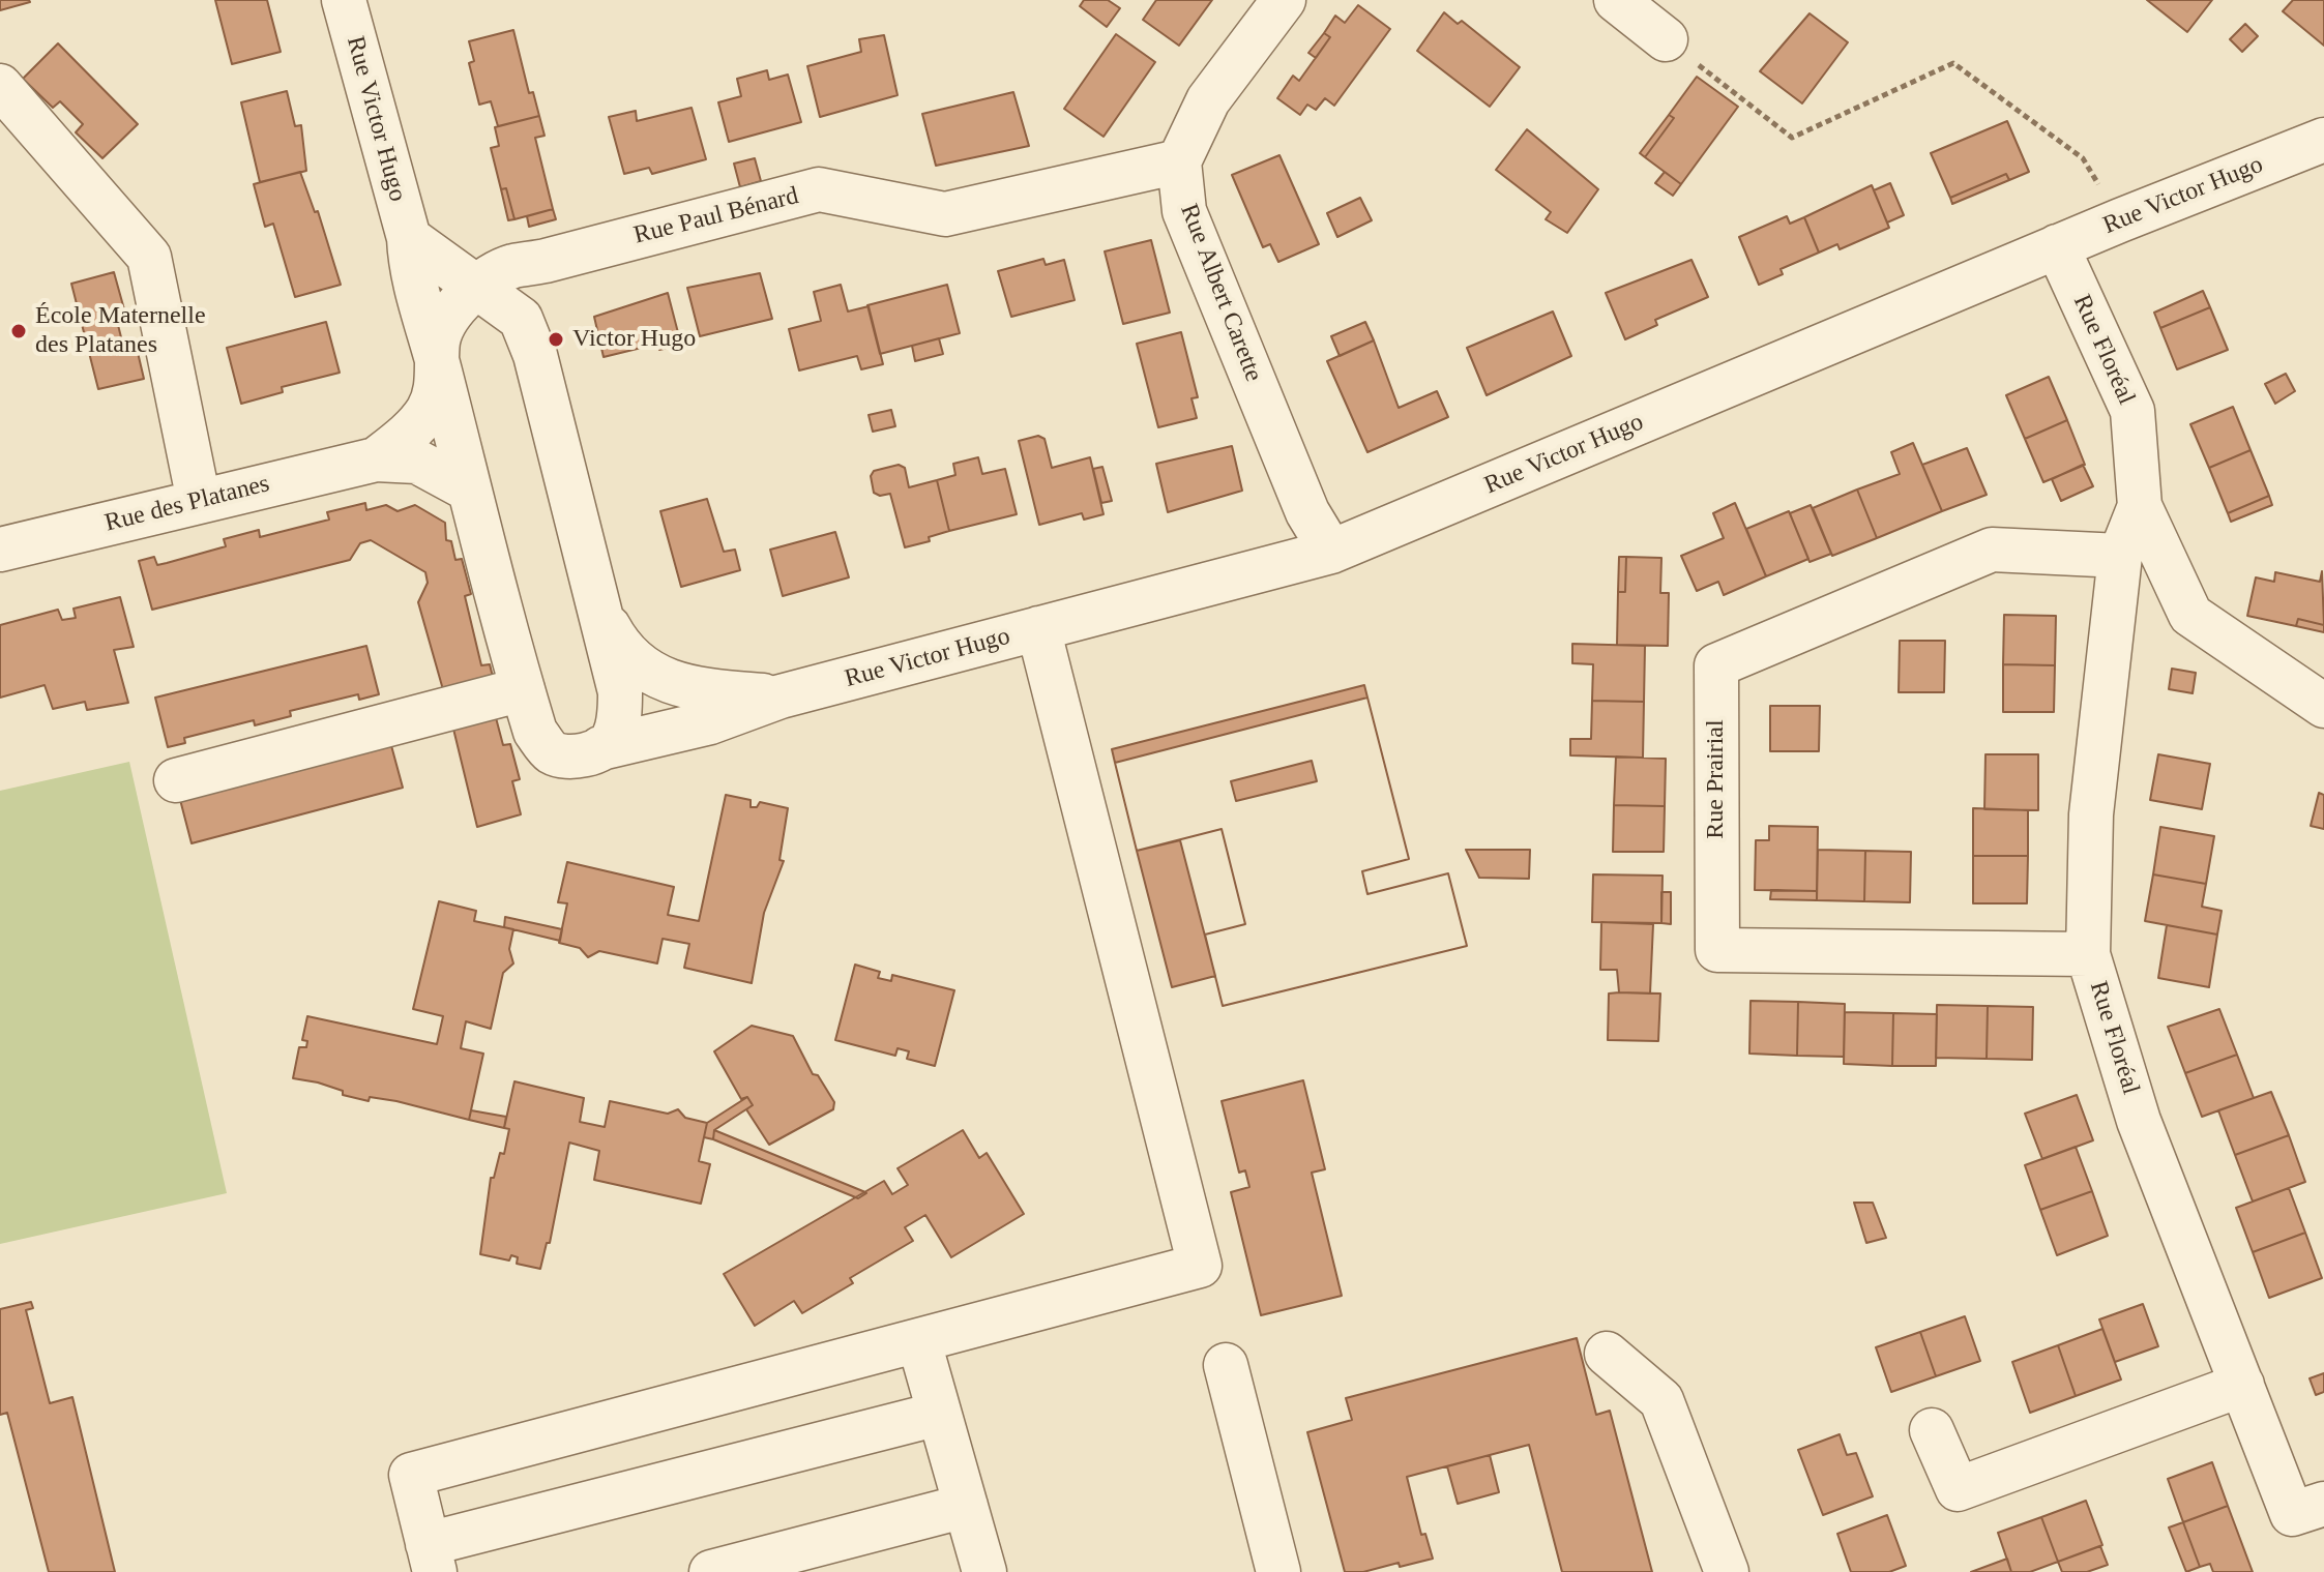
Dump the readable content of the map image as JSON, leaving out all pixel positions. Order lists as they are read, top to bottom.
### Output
{
  "streets": {
    "street": [
      "Rue Victor Hugo",
      "Rue Paul Bénard",
      "Rue Albert Carette",
      "Rue Floréal",
      "Rue des Platanes",
      "Rue Prairial"
    ]
  },
  "crossings": [
    ["Rue Victor Hugo", "Rue Paul Bénard"],
    ["Rue Victor Hugo", "Rue Albert Carette"],
    ["Rue Victor Hugo", "Rue Floréal"],
    ["Rue Victor Hugo", "Rue des Platanes"],
    ["Rue Paul Bénard", "Rue Albert Carette"],
    ["Rue Floréal", "Rue Prairial"]
  ],
  "places": ["École Maternelle des Platanes", "Victor Hugo"]
}
